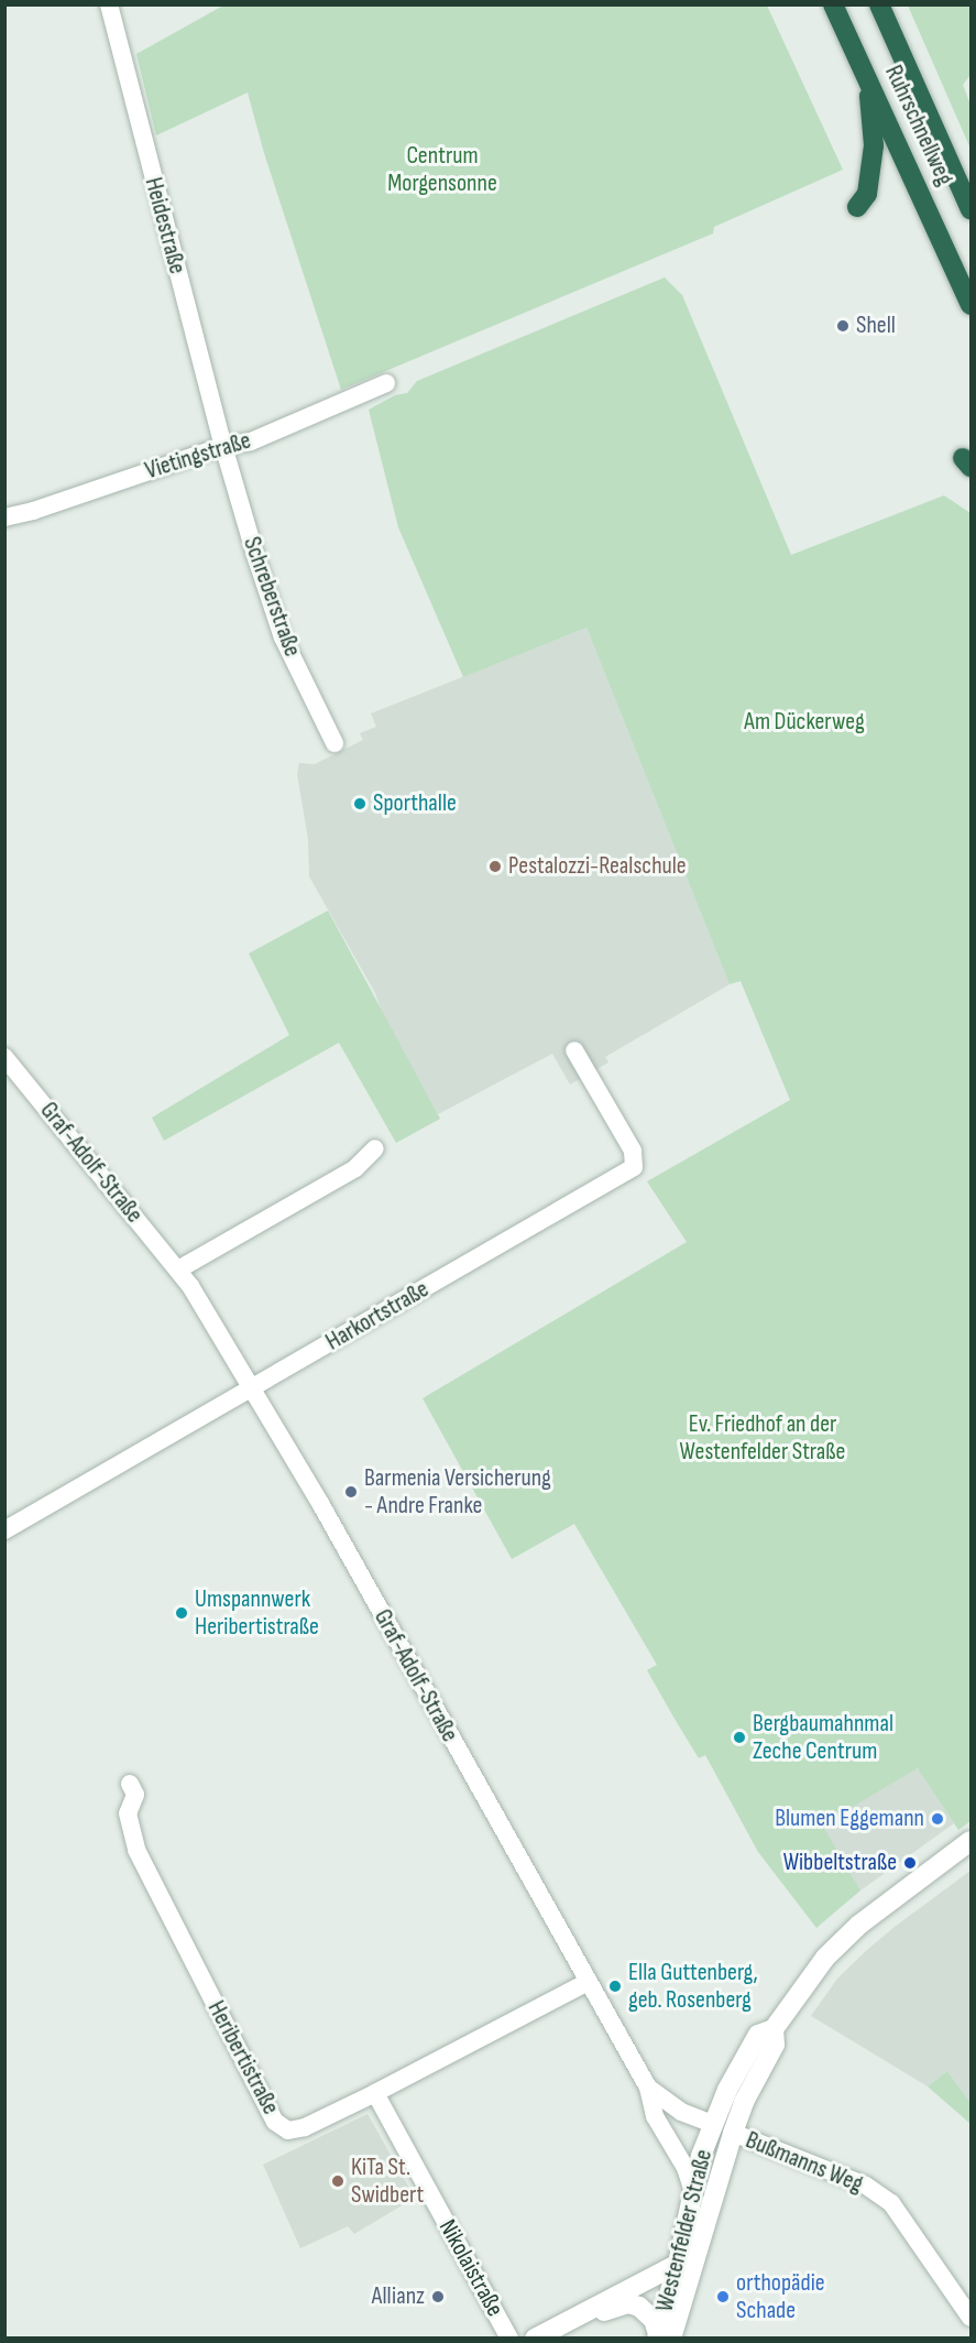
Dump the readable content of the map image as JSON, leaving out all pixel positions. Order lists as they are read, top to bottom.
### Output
{
  "streets": {
    "highway": ["Ruhrschnellweg"],
    "street": [
      "Heidestraße",
      "Vietingstraße",
      "Schreberstraße",
      "Graf-Adolf-Straße",
      "Harkortstraße",
      "Heribertistraße",
      "Bußmanns Weg",
      "Westenfelder Straße",
      "Nikolaistraße"
    ]
  },
  "crossings": [
    ["Heidestraße", "Vietingstraße"],
    ["Heidestraße", "Schreberstraße"],
    ["Vietingstraße", "Schreberstraße"],
    ["Graf-Adolf-Straße", "Harkortstraße"],
    ["Graf-Adolf-Straße", "Heribertistraße"],
    ["Graf-Adolf-Straße", "Westenfelder Straße"],
    ["Heribertistraße", "Nikolaistraße"],
    ["Bußmanns Weg", "Westenfelder Straße"]
  ],
  "parks": ["Centrum Morgensonne", "Am Dückerweg", "Ev. Friedhof an der Westenfelder Straße"],
  "places": [
    "Shell",
    "Sporthalle",
    "Pestalozzi-Realschule",
    "Barmenia Versicherung - Andre Franke",
    "Umspannwerk Heribertistraße",
    "Bergbaumahnmal Zeche Centrum",
    "Blumen Eggemann",
    "Wibbeltstraße",
    "Ella Guttenberg, geb. Rosenberg",
    "KiTa St. Swidbert",
    "Allianz",
    "orthopädie Schade"
  ]
}
